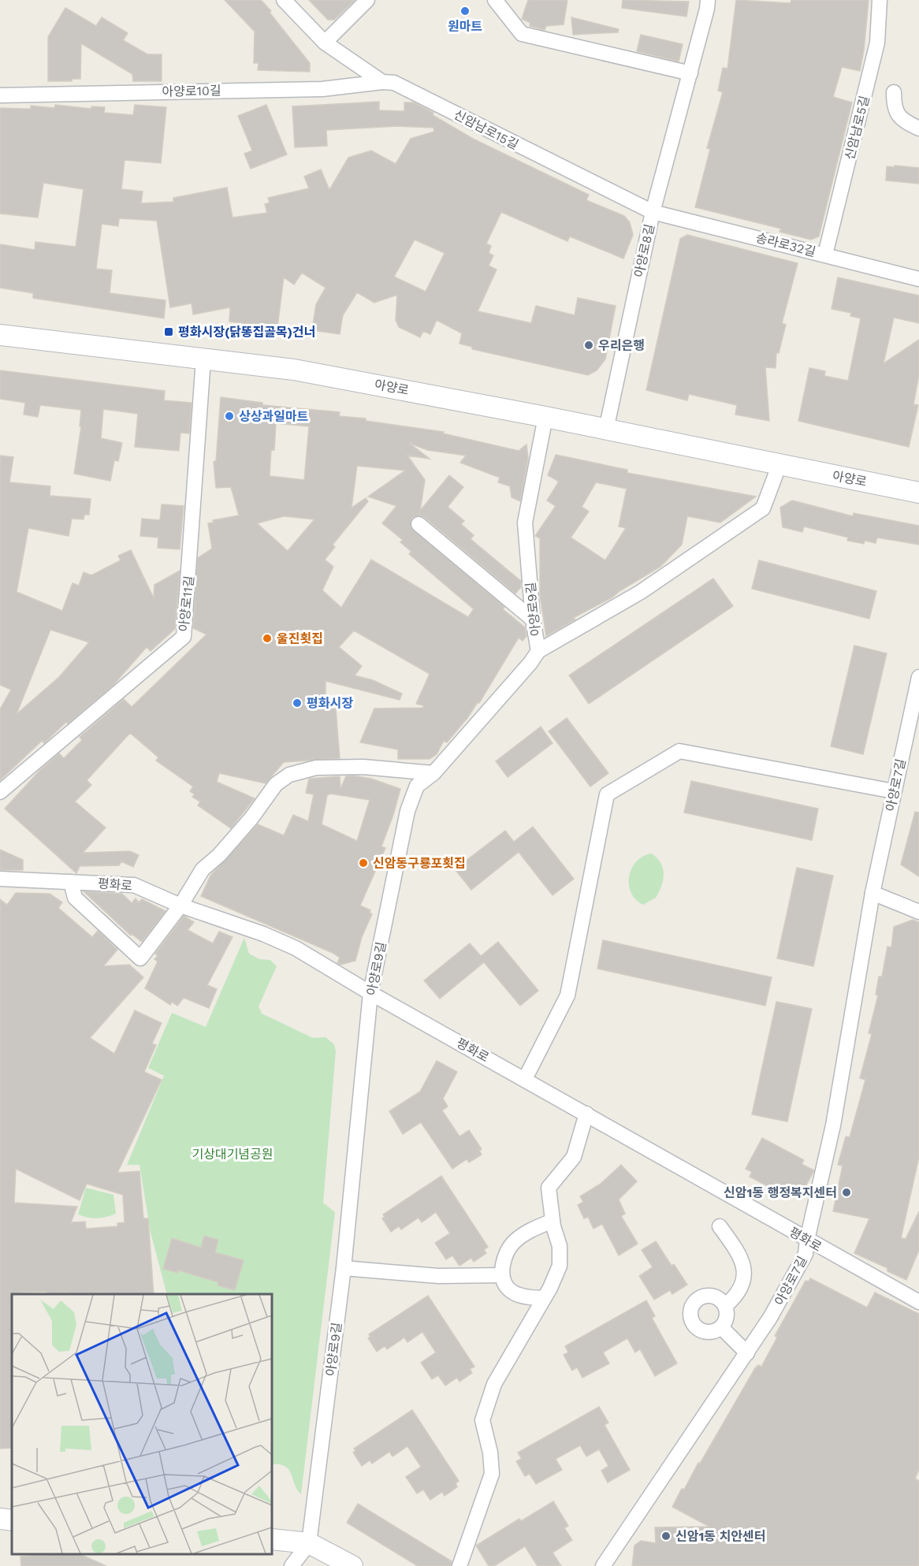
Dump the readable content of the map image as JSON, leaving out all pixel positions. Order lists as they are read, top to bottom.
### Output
{
  "streets": {
    "main road": ["아양로"],
    "street": [
      "아양로10길",
      "신암남로5길",
      "신암남로15길",
      "송라로32길",
      "아양로8길",
      "아양로11길",
      "아양로9길",
      "아양로7길",
      "평화로"
    ]
  },
  "crossings": [
    ["아양로10길", "신암남로15길"],
    ["신암남로5길", "송라로32길"],
    ["신암남로15길", "송라로32길"],
    ["신암남로15길", "아양로8길"],
    ["송라로32길", "아양로8길"],
    ["아양로8길", "아양로"],
    ["아양로", "아양로11길"],
    ["아양로", "아양로9길"],
    ["아양로9길", "평화로"],
    ["아양로7길", "평화로"]
  ],
  "parks": ["기상대기념공원"],
  "places": {
    "other": [
      "원마트",
      "우리은행",
      "상상과일마트",
      "울진횟집",
      "평화시장",
      "신암동구룡포횟집",
      "신암1동 행정복지센터",
      "신암1동 치안센터"
    ],
    "transit": ["평화시장(닭똥집골목)건너"]
  }
}
